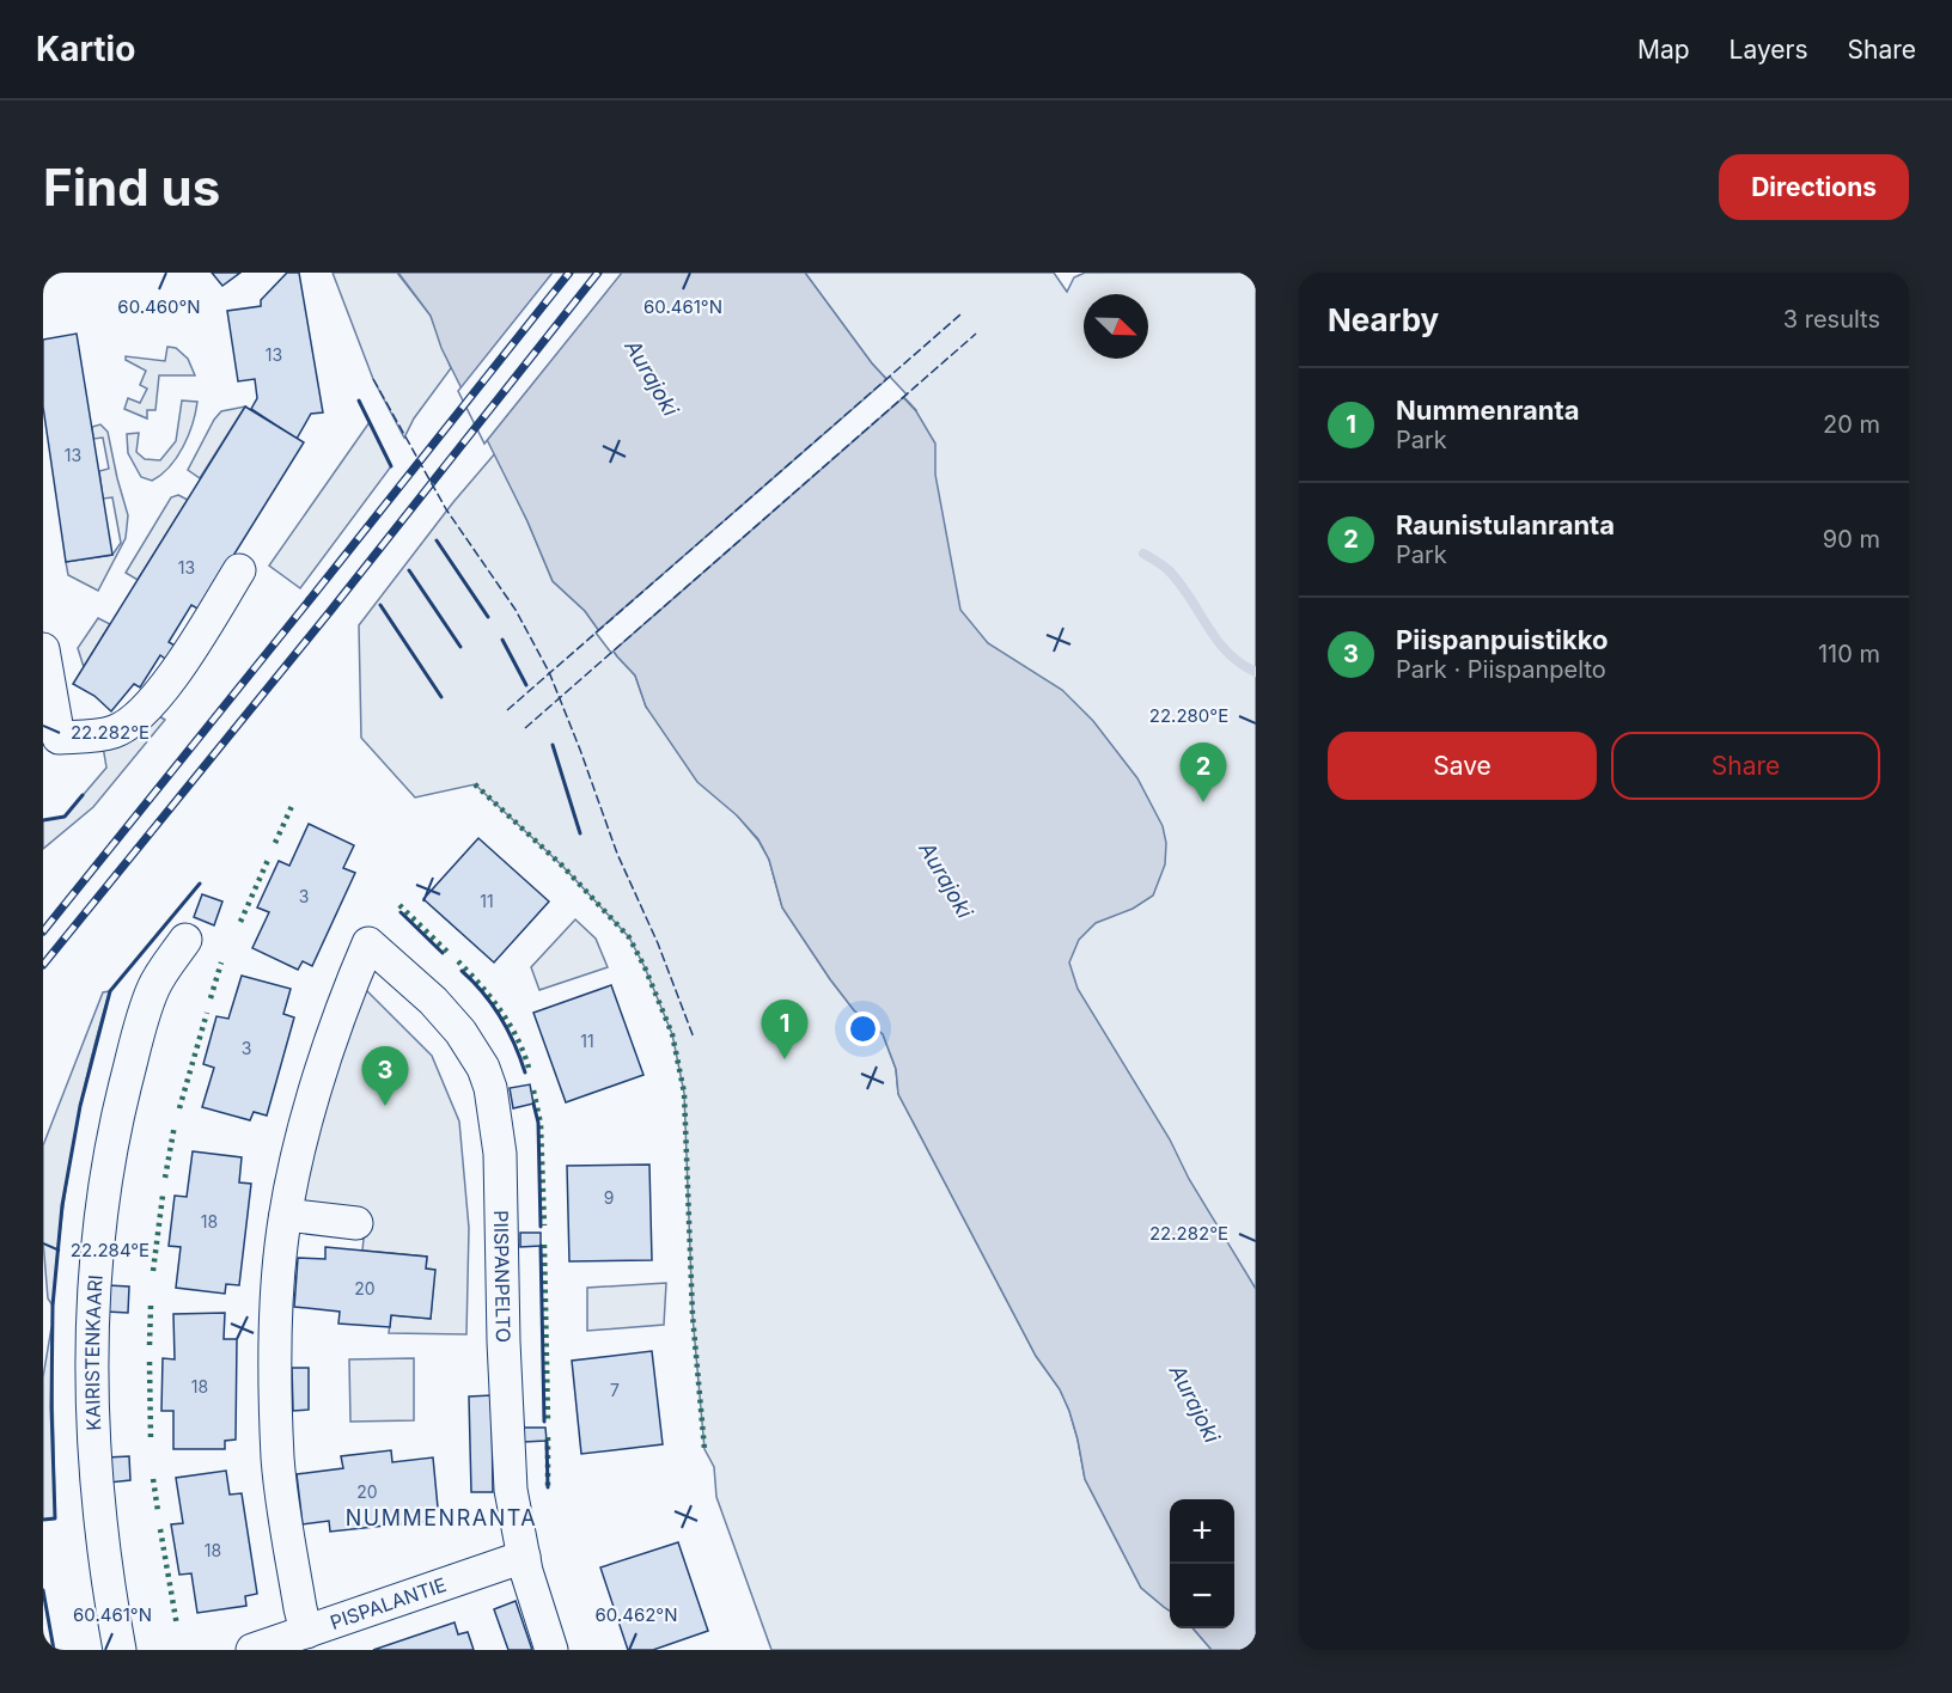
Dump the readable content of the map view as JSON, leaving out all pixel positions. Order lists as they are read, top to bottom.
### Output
{
  "streets": {
    "street": ["PIISPANPELTO", "KAIRISTENKAARI", "PISPALANTIE"]
  },
  "crossings": [
    ["PIISPANPELTO", "PISPALANTIE"]
  ],
  "districts": ["NUMMENRANTA"],
  "water": ["Aurajoki"],
  "house_numbers": [
    "13",
    "13",
    "13",
    "3",
    "11",
    "11",
    "3",
    "9",
    "18",
    "20",
    "18",
    "7",
    "20",
    "18"
  ],
  "north": "bottom right",
  "page": {
    "header": "Kartio",
    "nav": ["Map", "Layers", "Share"],
    "buttons": [
      "Directions",
      ["Save", "Share"]
    ],
    "title": "Find us",
    "heading": ["Nearby", "3 results"],
    "list": [
      {
        "mark": "1",
        "name": "Nummenranta",
        "note": "Park",
        "value": "20 m"
      },
      {
        "mark": "2",
        "name": "Raunistulanranta",
        "note": "Park",
        "value": "90 m"
      },
      {
        "mark": "3",
        "name": "Piispanpuistikko",
        "note": "Park · Piispanpelto",
        "value": "110 m"
      }
    ],
    "pins": ["2", "1", "3"],
    "map_buttons": ["+", "−"]
  },
  "coordinates": [
    "60.460°N",
    "60.461°N",
    "22.280°E",
    "22.282°E",
    "22.284°E",
    "60.462°N"
  ]
}
